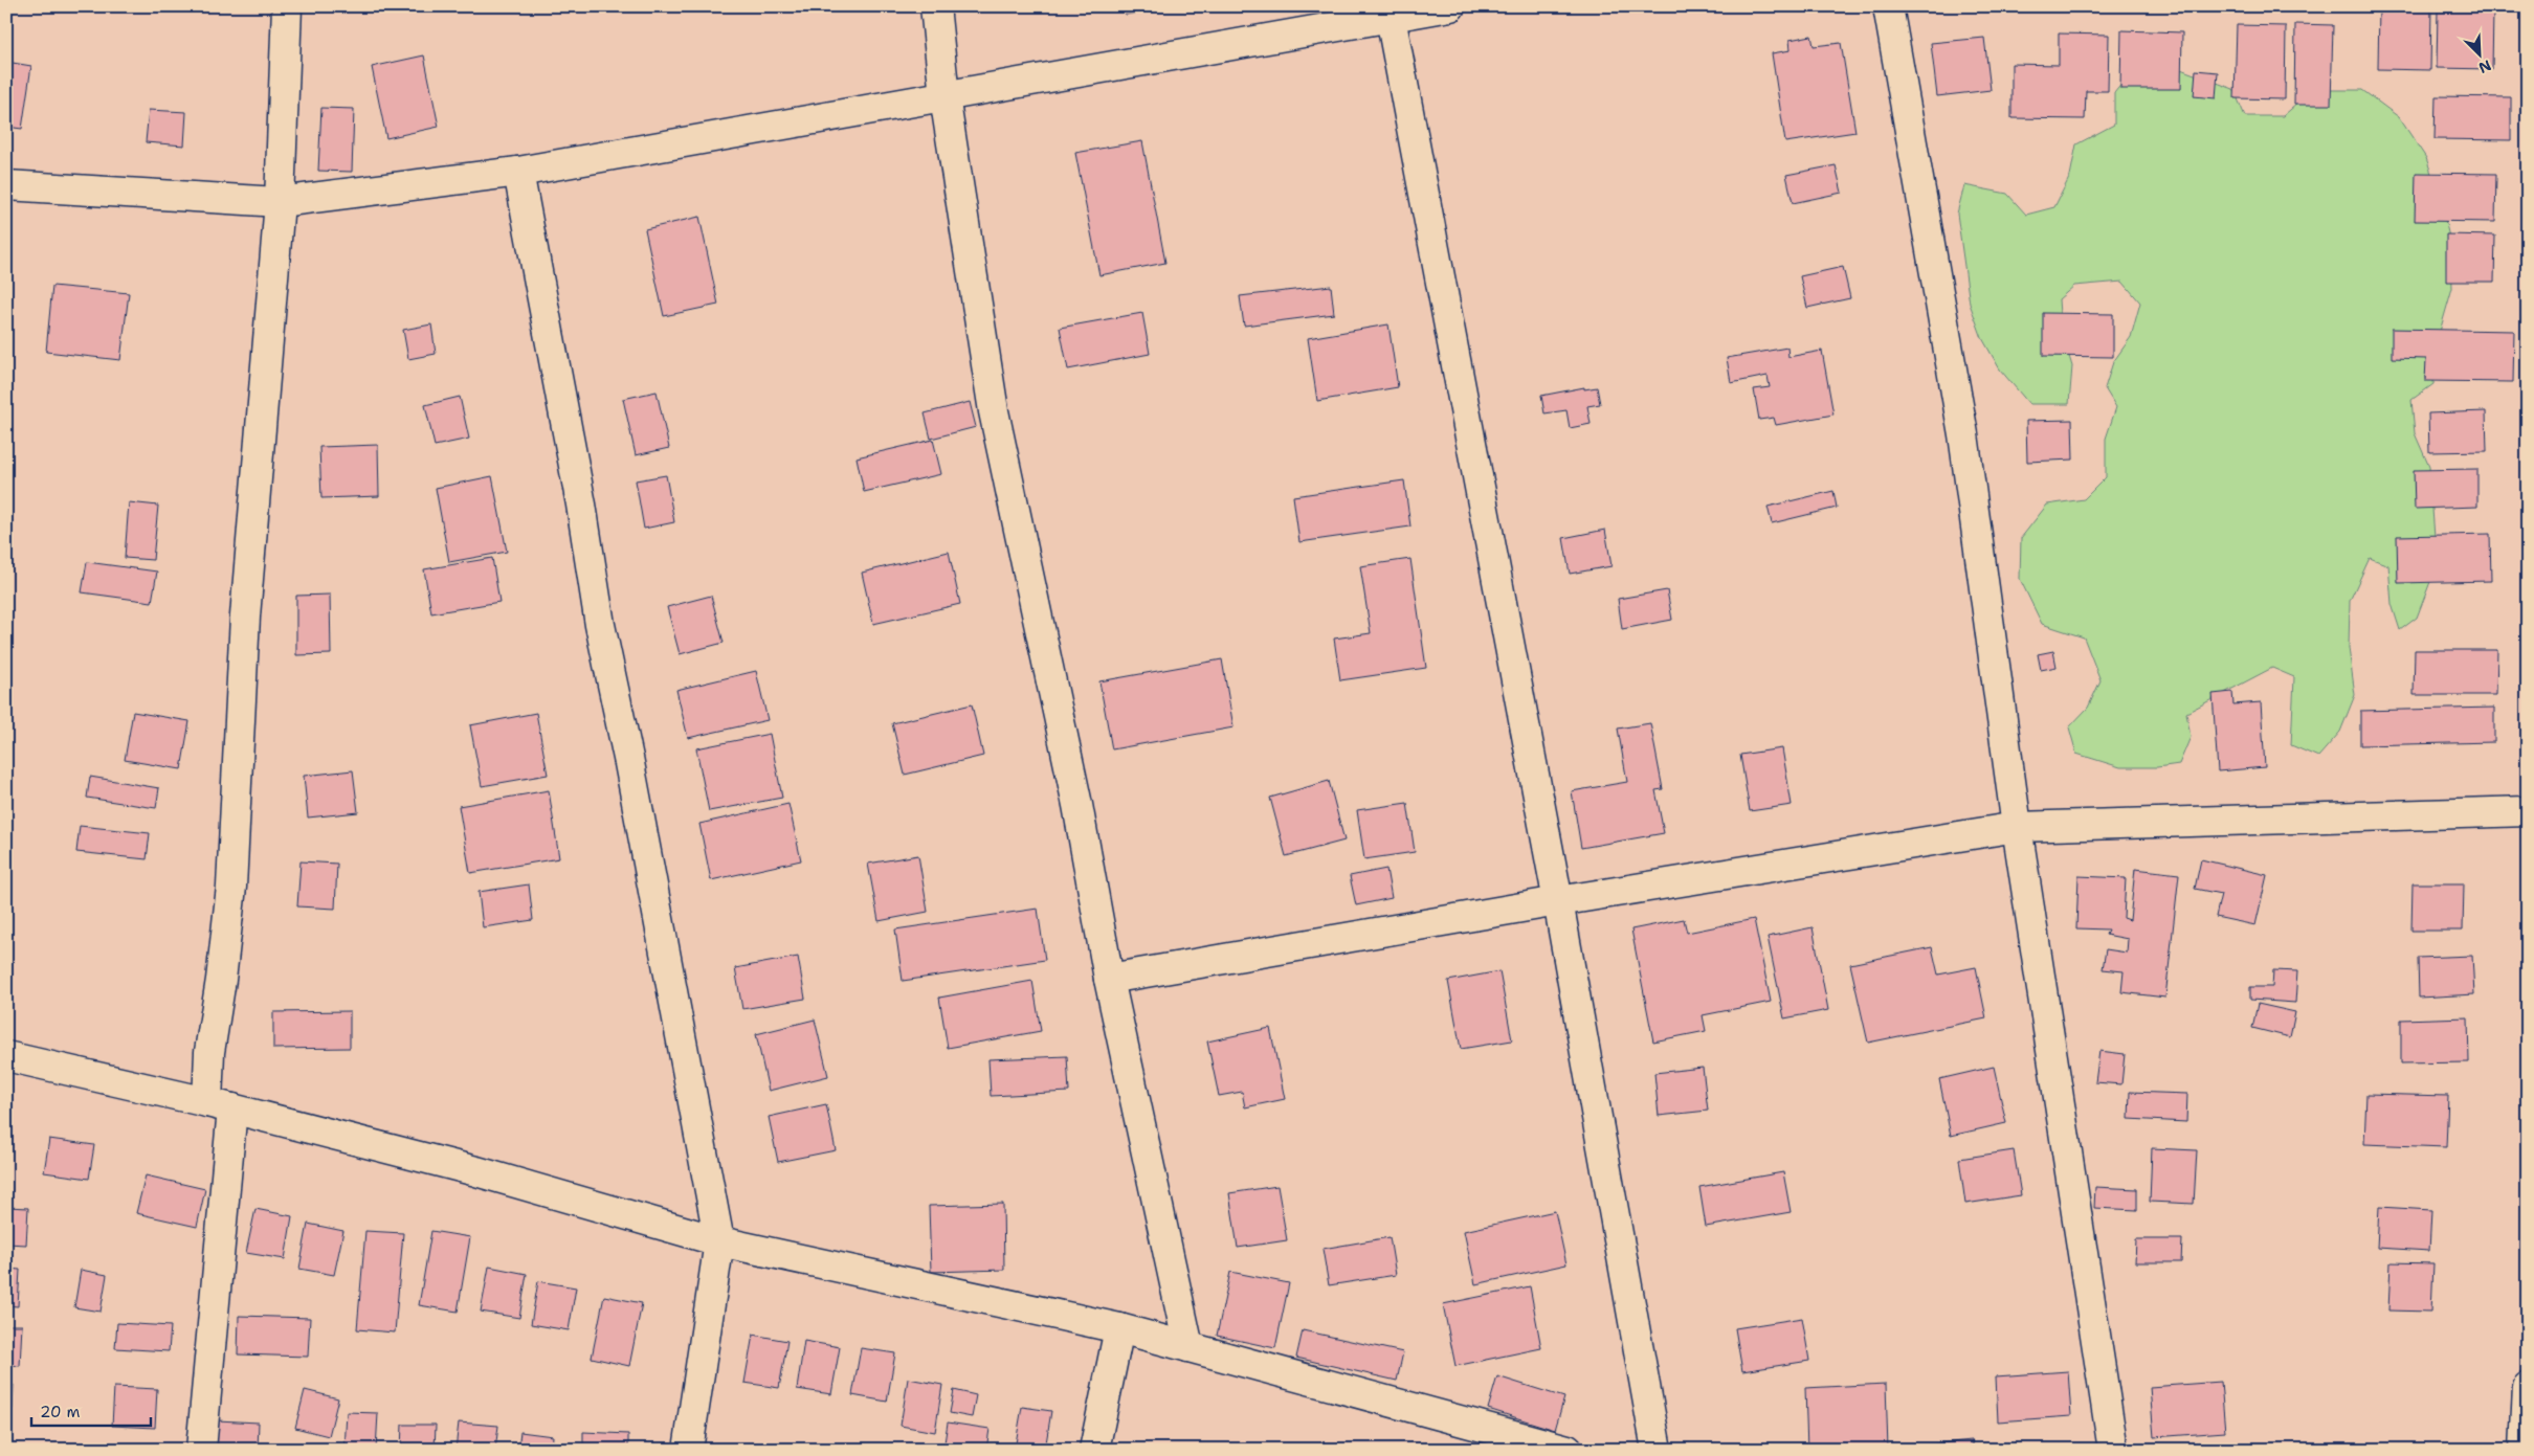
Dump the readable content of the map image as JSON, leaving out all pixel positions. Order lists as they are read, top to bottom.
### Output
{
  "scale_bar": "20 m",
  "north": "bottom right"
}
